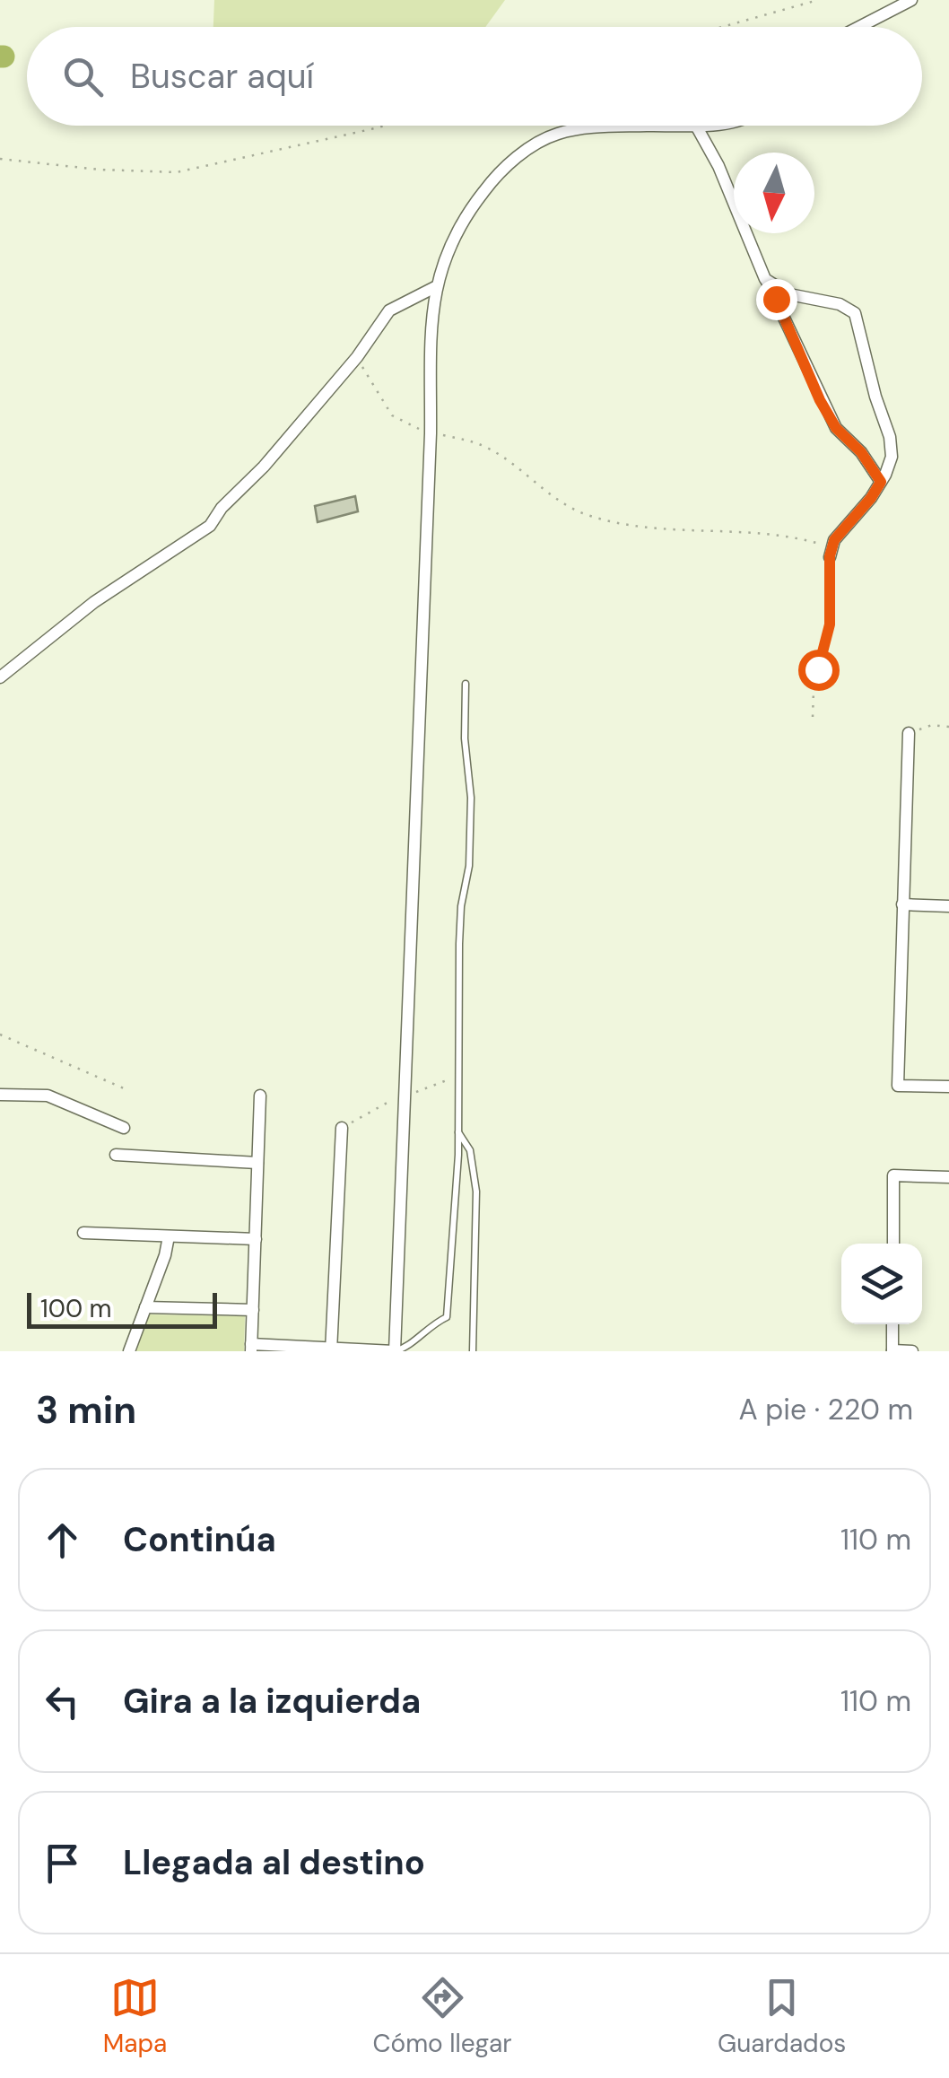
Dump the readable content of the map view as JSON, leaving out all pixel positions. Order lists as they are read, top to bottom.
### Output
{
  "scale_bar": "100 m",
  "north": "bottom",
  "page": {
    "search": "Buscar aquí",
    "scale": "100 m",
    "heading": ["3 min", "A pie · 220 m"],
    "list": [
      ["Continúa", "110 m"],
      ["Gira a la izquierda", "110 m"],
      "Llegada al destino"
    ],
    "nav": ["Mapa", "Cómo llegar", "Guardados"]
  }
}
